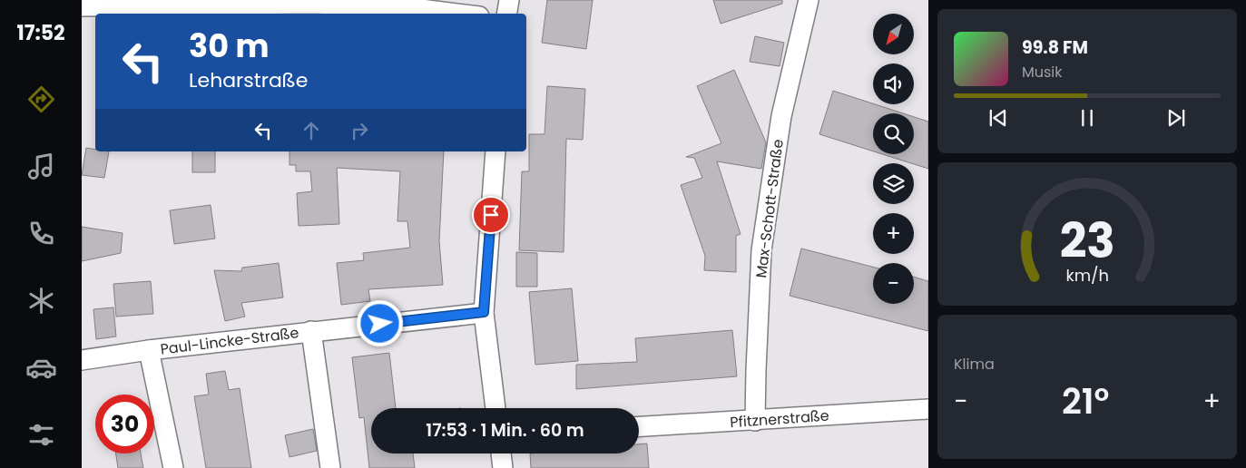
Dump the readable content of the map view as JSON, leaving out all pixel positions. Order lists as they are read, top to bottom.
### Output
{
  "streets": {
    "street": ["Max-Schott-Straße", "Paul-Lincke-Straße", "Pfitznerstraße"]
  },
  "crossings": [
    ["Max-Schott-Straße", "Pfitznerstraße"]
  ],
  "north": "bottom left",
  "page": {
    "tabs": "17:52",
    "map_buttons": ["+", "−"],
    "turn": ["30 m", "Leharstraße"],
    "song": ["99.8 FM", "Musik"],
    "tile": "Klima",
    "heat": ["−", "21°", "+"],
    "limit": "30",
    "trip": "17:53 · 1 Min. · 60 m",
    "gauge": ["23", "km/h"]
  }
}
